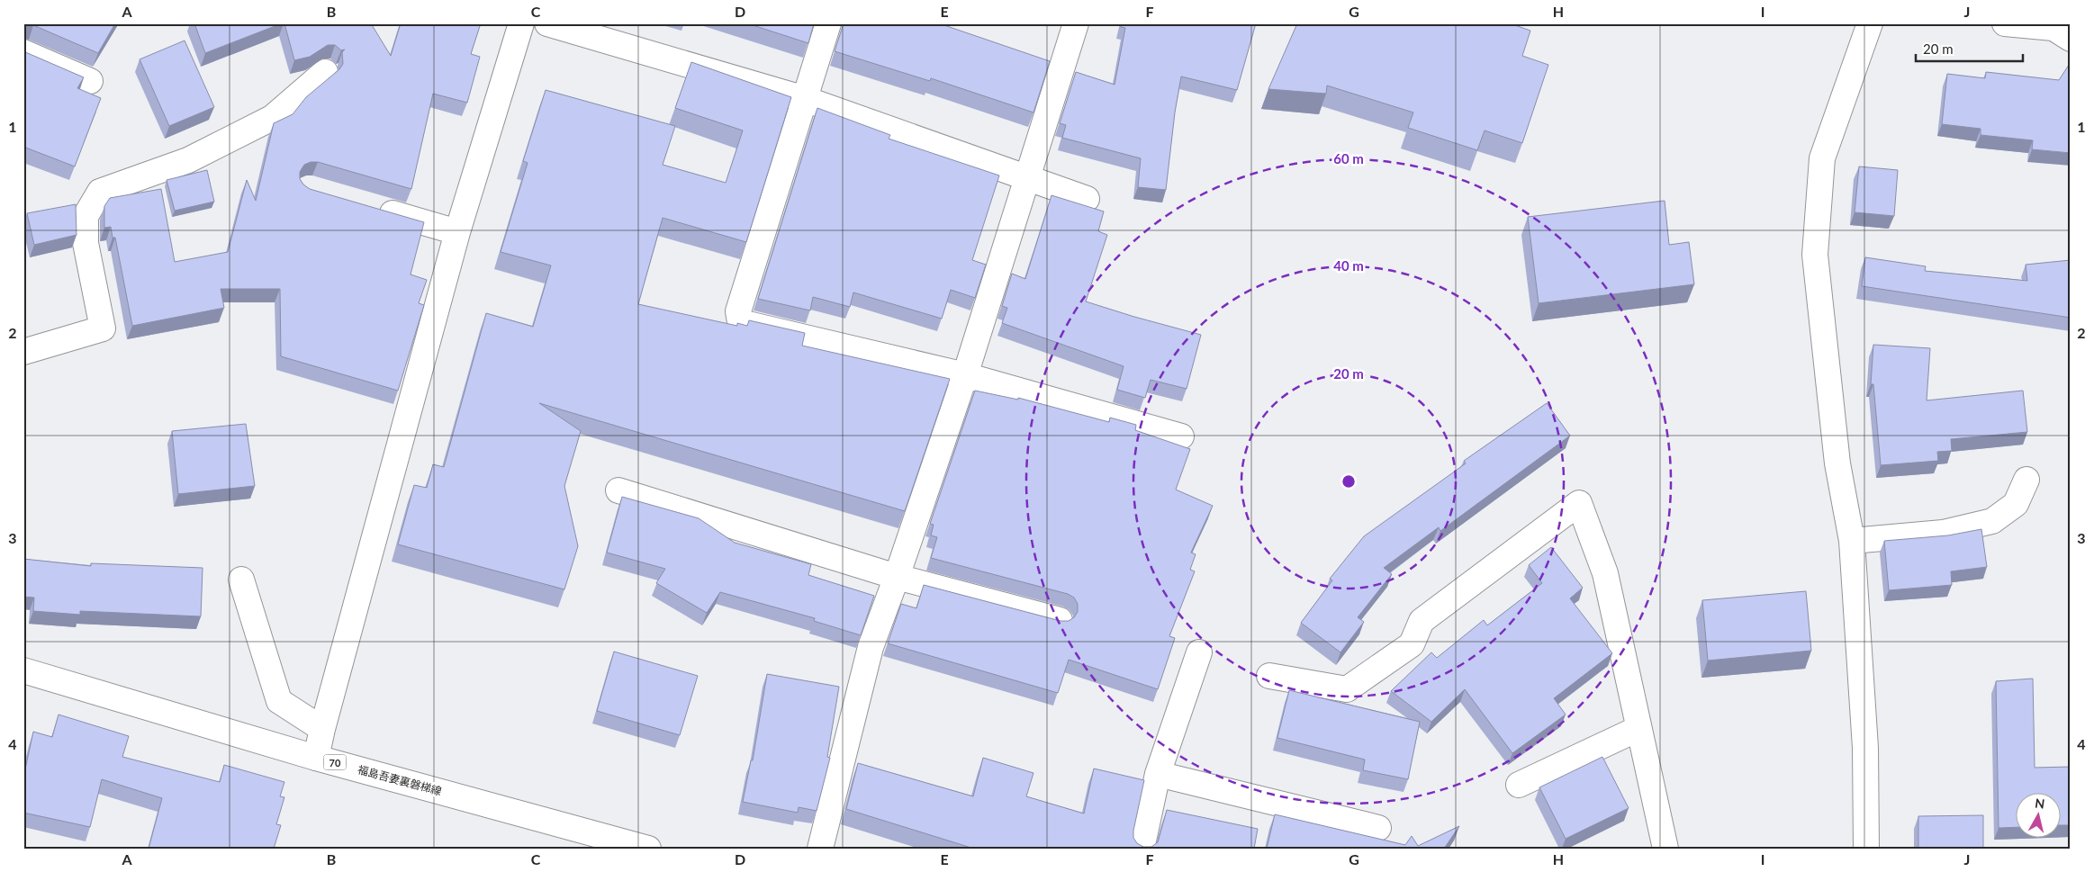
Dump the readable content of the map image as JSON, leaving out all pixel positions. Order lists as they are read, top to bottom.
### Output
{
  "streets": {
    "street": ["70", "福島吾妻裏磐梯線"]
  },
  "scale_bar": "20 m",
  "north": "top",
  "grid": {
    "columns": [
      "A",
      "B",
      "C",
      "D",
      "E",
      "F",
      "G",
      "H",
      "I",
      "J"
    ],
    "rows": [
      "1",
      "2",
      "3",
      "4"
    ]
  },
  "rings": ["60 m", "40 m", "20 m"]
}
